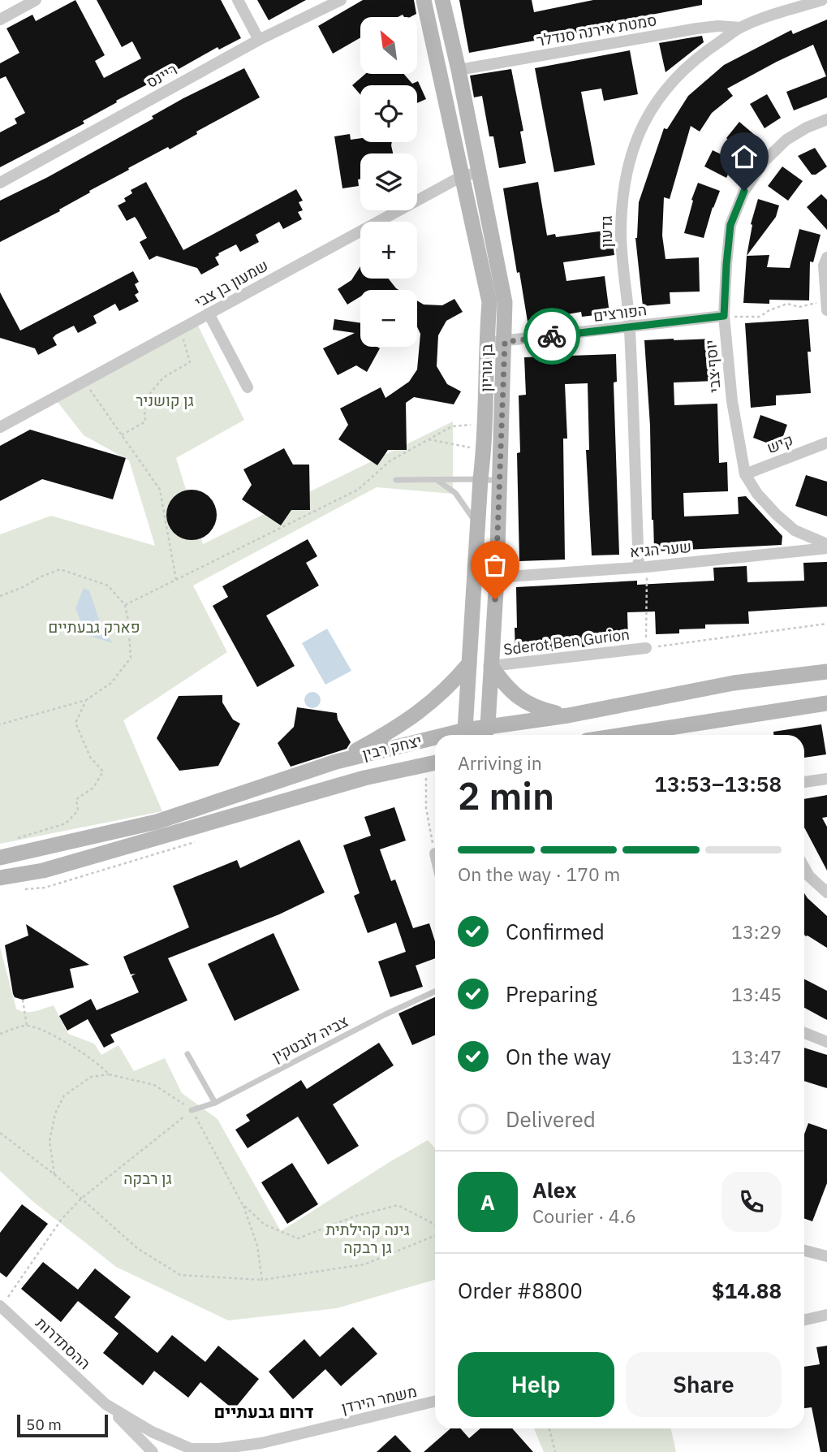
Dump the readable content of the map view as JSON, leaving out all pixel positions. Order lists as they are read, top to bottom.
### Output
{
  "streets": {
    "main road": ["בן גוריון", "יצחק רבין"],
    "street": [
      "סמטת אירנה סנדלר",
      "ריינס",
      "גדעון",
      "שמעון בן צבי",
      "הפורצים",
      "יוסף צבי",
      "קיש",
      "שער הגיא",
      "Sderot Ben Gurion",
      "ההסתדרות",
      "משמר הירדן"
    ],
    "lane": ["צביה לובטקין"]
  },
  "crossings": [
    ["סמטת אירנה סנדלר", "גדעון"],
    ["סמטת אירנה סנדלר", "בן גוריון"],
    ["גדעון", "הפורצים"],
    ["גדעון", "שער הגיא"],
    ["שמעון בן צבי", "בן גוריון"],
    ["הפורצים", "יוסף צבי"],
    ["הפורצים", "בן גוריון"],
    ["יוסף צבי", "קיש"],
    ["בן גוריון", "שער הגיא"],
    ["בן גוריון", "Sderot Ben Gurion"],
    ["בן גוריון", "יצחק רבין"],
    ["ההסתדרות", "משמר הירדן"]
  ],
  "districts": ["דרום גבעתיים"],
  "parks": [
    "גן קושניר",
    "פארק גבעתיים",
    "גן רבקה",
    "גינה קהילתית גן רבקה"
  ],
  "scale_bar": "50 m",
  "north": "top left",
  "page": {
    "map_buttons": ["+", "−"],
    "heading": ["2 min", "Arriving in", "13:53–13:58"],
    "panel": [
      "Alex",
      "Courier · 4.6",
      "Order #8800",
      "$14.88"
    ],
    "bar": "On the way · 170 m",
    "list": [
      ["Confirmed", "13:29"],
      ["Preparing", "13:45"],
      ["On the way", "13:47"],
      "Delivered"
    ],
    "round": "A",
    "buttons": ["Help", "Share"],
    "scale": "50 m"
  }
}
